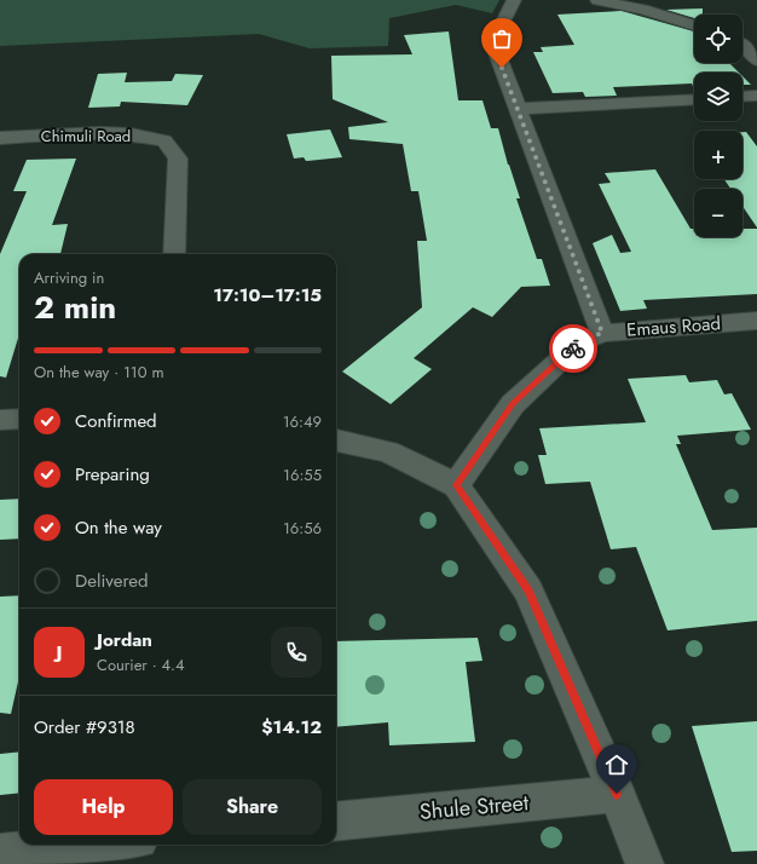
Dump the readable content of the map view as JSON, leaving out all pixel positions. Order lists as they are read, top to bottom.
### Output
{
  "streets": {
    "street": ["Chimuli Road", "Emaus Road", "Shule Street"]
  },
  "page": {
    "map_buttons": ["+", "−"],
    "heading": ["2 min", "Arriving in", "17:10–17:15"],
    "panel": [
      "Jordan",
      "Courier · 4.4",
      "Order #9318",
      "$14.12"
    ],
    "bar": "On the way · 110 m",
    "list": [
      ["Confirmed", "16:49"],
      ["Preparing", "16:55"],
      ["On the way", "16:56"],
      "Delivered"
    ],
    "round": "J",
    "buttons": ["Help", "Share"]
  }
}
